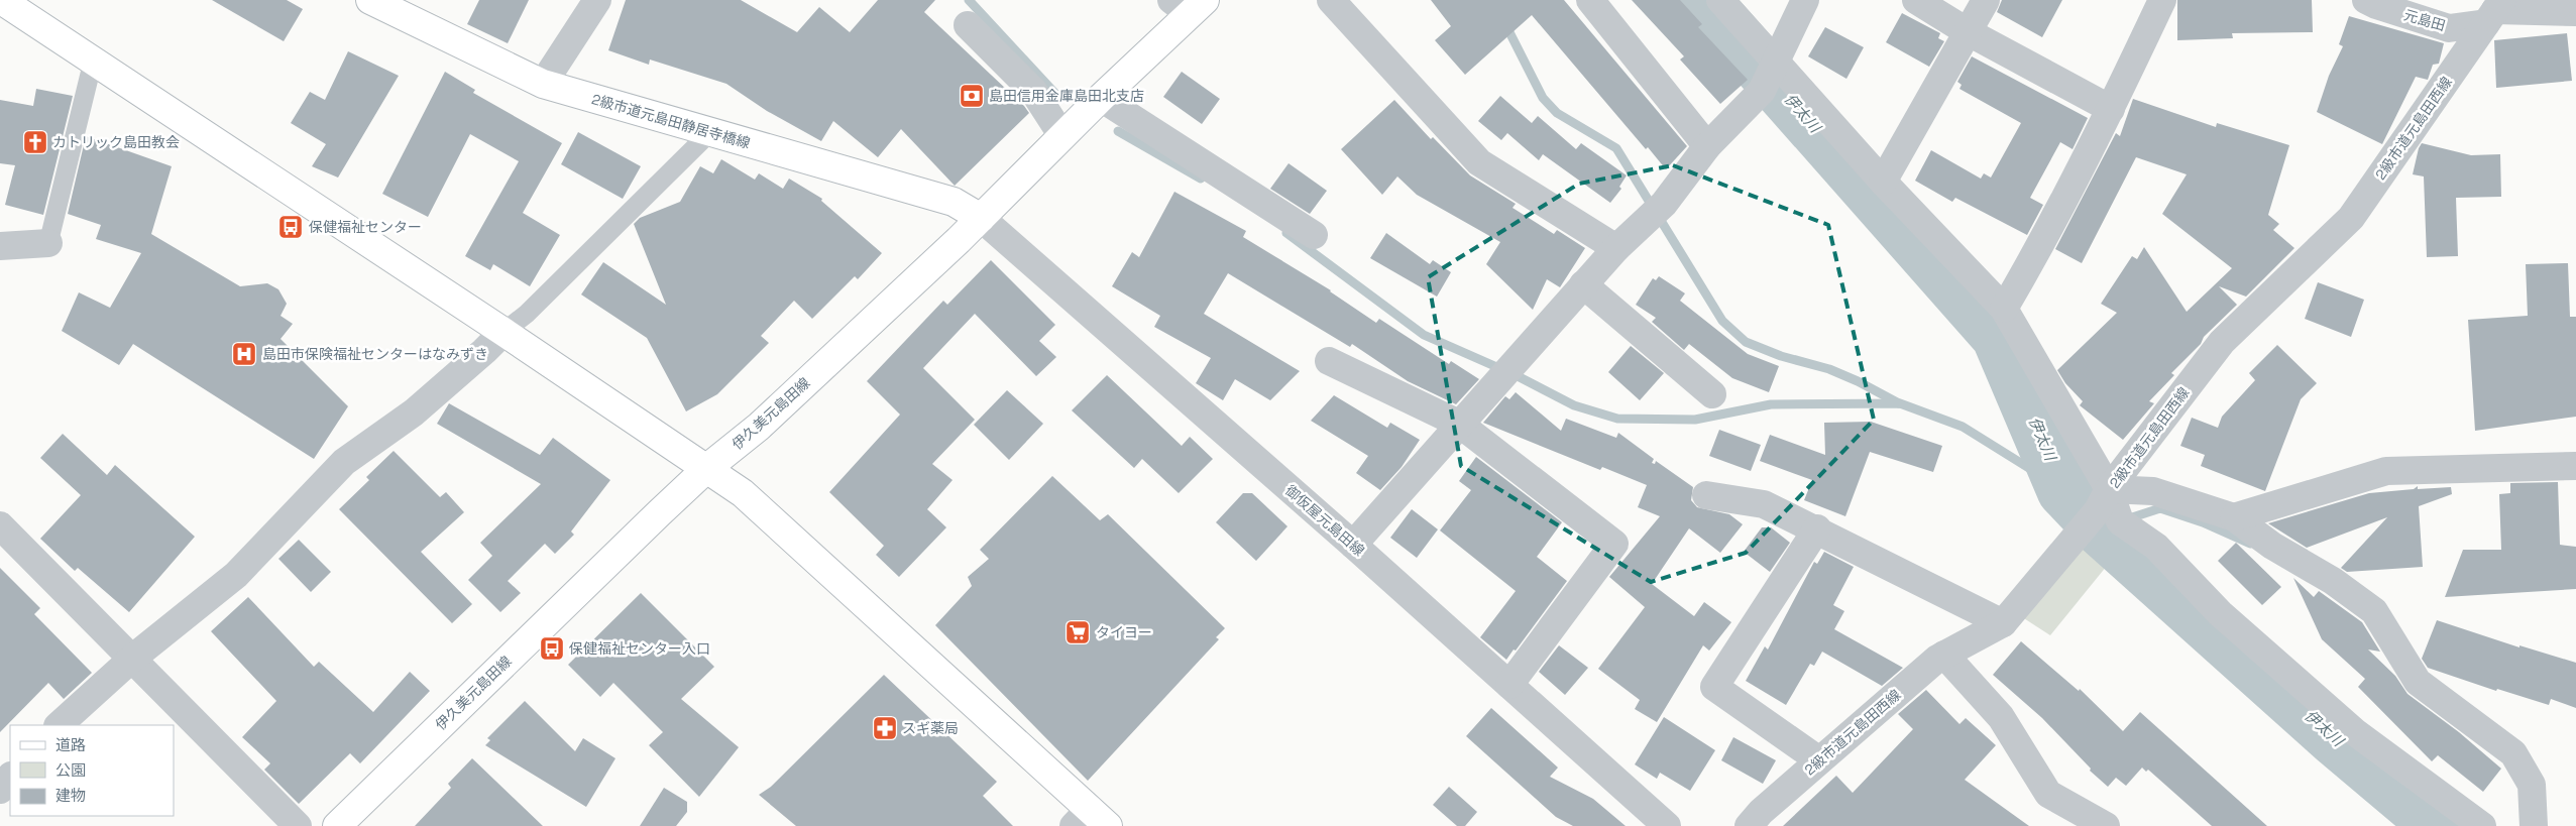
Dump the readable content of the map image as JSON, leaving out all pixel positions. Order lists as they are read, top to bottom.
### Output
{
  "streets": {
    "street": [
      "元島田",
      "2級市道元島田静居寺橋線",
      "2級市道元島田西線",
      "伊久美元島田線",
      "御仮屋元島田線"
    ]
  },
  "crossings": [
    ["元島田", "2級市道元島田西線"],
    ["2級市道元島田静居寺橋線", "伊久美元島田線"],
    ["2級市道元島田静居寺橋線", "御仮屋元島田線"],
    ["伊久美元島田線", "御仮屋元島田線"]
  ],
  "water": ["伊太川"],
  "places": {
    "bank": ["島田信用金庫島田北支店"],
    "church": ["カトリック島田教会"],
    "bus stop": ["保健福祉センター", "保健福祉センター入口"],
    "hospital": ["島田市保険福祉センターはなみずき"],
    "supermarket": ["タイヨー"],
    "pharmacy": ["スギ薬局"]
  },
  "legend": ["道路", "公園", "建物"]
}
